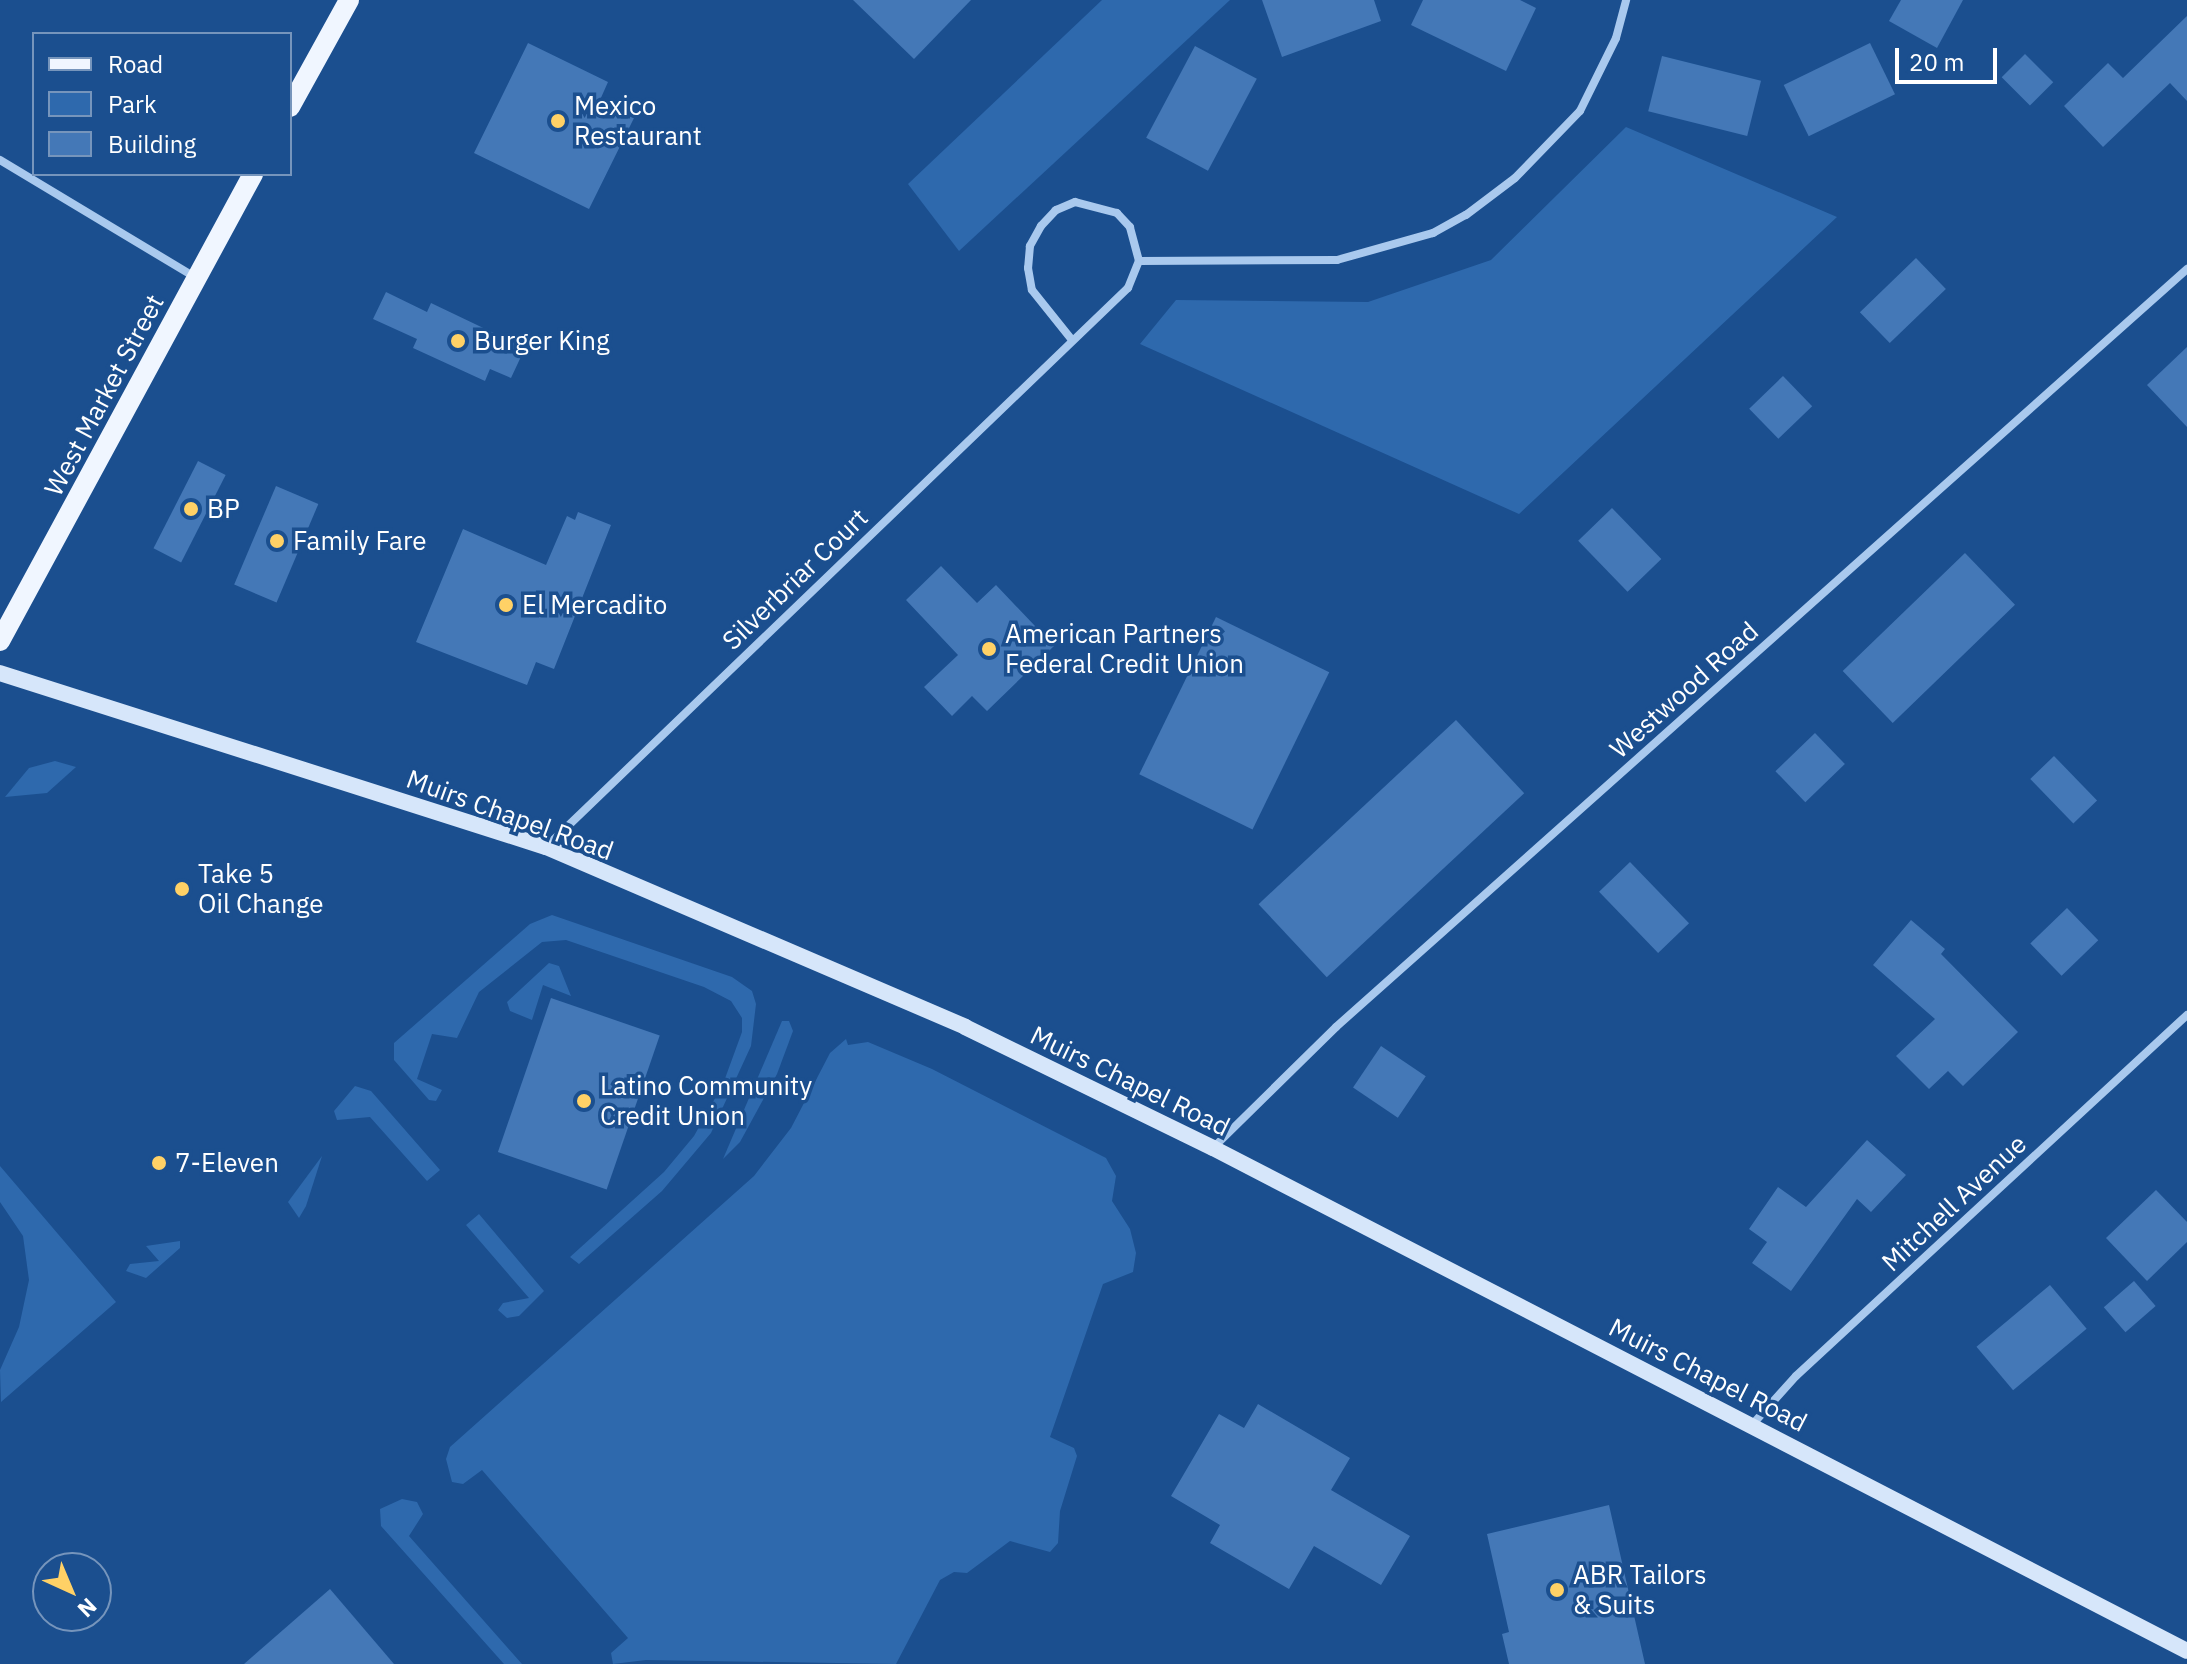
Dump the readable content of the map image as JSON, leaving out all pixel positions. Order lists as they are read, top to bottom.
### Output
{
  "streets": {
    "main road": ["West Market Street", "Muirs Chapel Road"],
    "street": ["Silverbriar Court", "Westwood Road", "Mitchell Avenue"]
  },
  "crossings": [
    ["Silverbriar Court", "Muirs Chapel Road"],
    ["Westwood Road", "Muirs Chapel Road"],
    ["Muirs Chapel Road", "Mitchell Avenue"]
  ],
  "places": [
    "Mexico Restaurant",
    "Burger King",
    "BP",
    "Family Fare",
    "El Mercadito",
    "American Partners Federal Credit Union",
    "Take 5 Oil Change",
    "Latino Community Credit Union",
    "7-Eleven",
    "ABR Tailors & Suits"
  ],
  "legend": ["Road", "Park", "Building"],
  "scale_bar": "20 m",
  "north": "bottom right"
}
